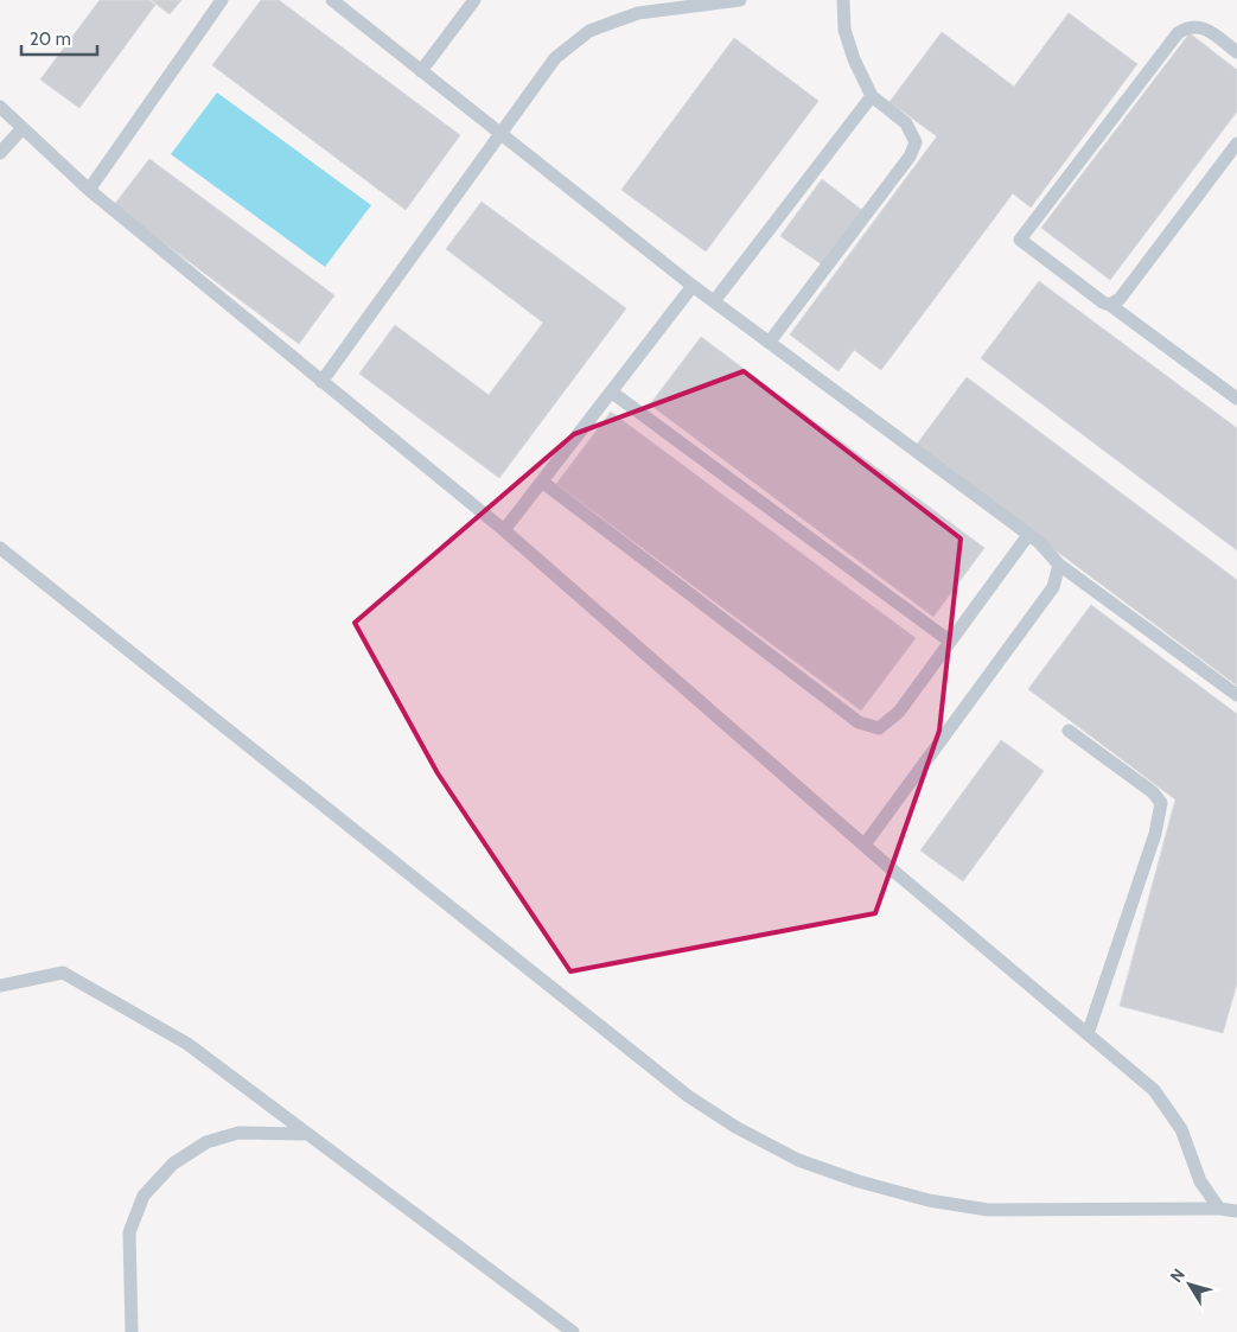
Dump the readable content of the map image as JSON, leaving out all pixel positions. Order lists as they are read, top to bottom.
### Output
{
  "scale_bar": "20 m",
  "north": "top left"
}
